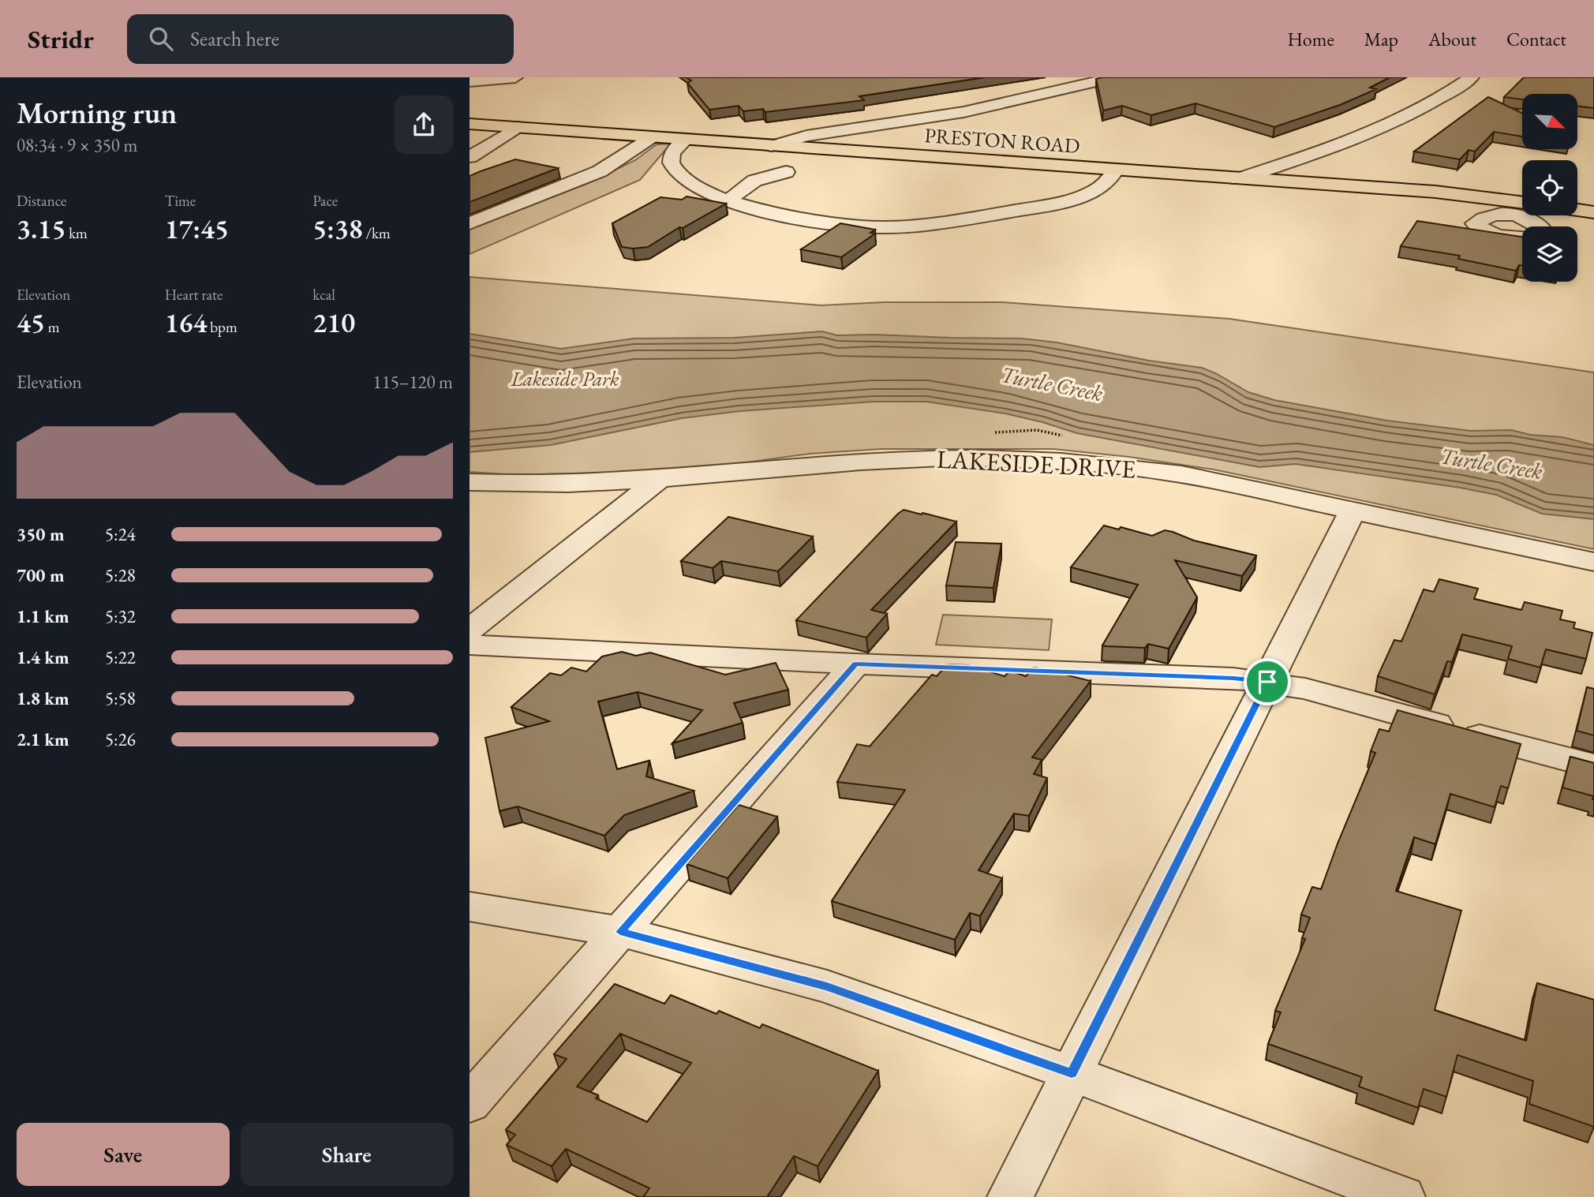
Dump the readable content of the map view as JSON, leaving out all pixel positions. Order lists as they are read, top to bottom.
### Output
{
  "streets": {
    "main road": ["PRESTON ROAD"],
    "street": ["LAKESIDE DRIVE"]
  },
  "water": ["Turtle Creek"],
  "parks": ["Lakeside Park"],
  "north": "bottom right",
  "page": {
    "header": "Stridr",
    "search": "Search here",
    "nav": [
      "Home",
      "Map",
      "About",
      "Contact"
    ],
    "heading": ["Morning run", "08:34 · 9 × 350 m"],
    "stats": [
      ["Distance", "3.15 km"],
      ["Time", "17:45"],
      ["Pace", "5:38 /km"],
      ["Elevation", "45 m"],
      ["Heart rate", "164 bpm"],
      ["kcal", "210"]
    ],
    "chart": ["Elevation", "115–120 m"],
    "list": [
      {
        "name": "350 m",
        "note": "5:24"
      },
      {
        "name": "700 m",
        "note": "5:28"
      },
      {
        "name": "1.1 km",
        "note": "5:32"
      },
      {
        "name": "1.4 km",
        "note": "5:22"
      },
      {
        "name": "1.8 km",
        "note": "5:58"
      },
      {
        "name": "2.1 km",
        "note": "5:26"
      }
    ],
    "buttons": ["Save", "Share"]
  }
}
